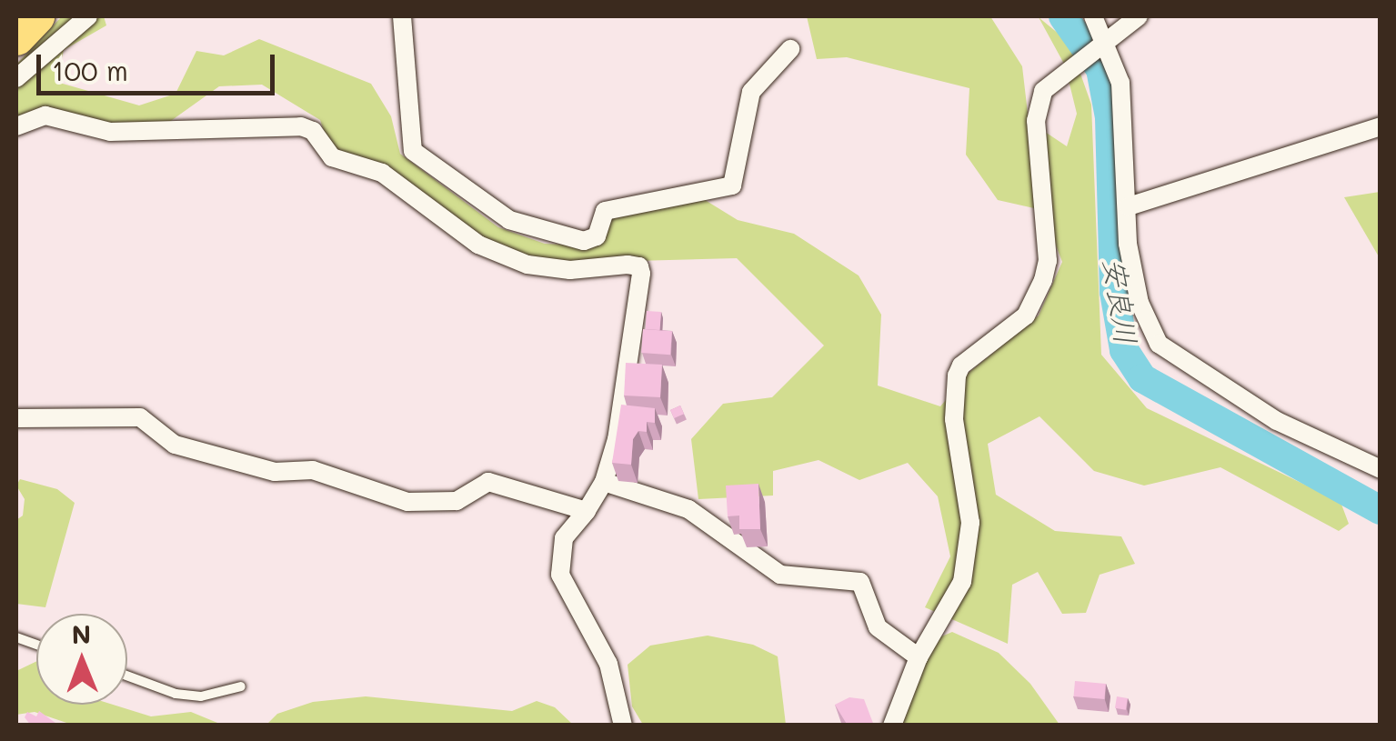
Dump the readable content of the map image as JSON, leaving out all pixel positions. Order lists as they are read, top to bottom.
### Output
{
  "water": ["安良川"],
  "scale_bar": "100 m",
  "north": "top"
}
